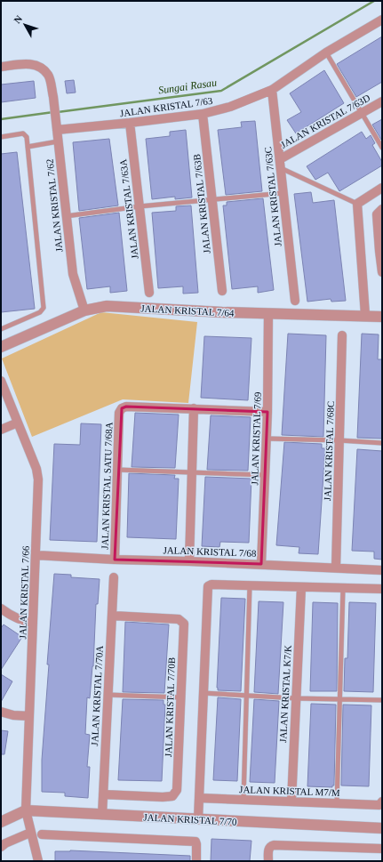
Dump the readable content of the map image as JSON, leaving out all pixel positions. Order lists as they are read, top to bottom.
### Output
{
  "streets": {
    "street": [
      "JALAN KRISTAL 7/63",
      "JALAN KRISTAL 7/63D",
      "JALAN KRISTAL 7/63C",
      "JALAN KRISTAL 7/63B",
      "JALAN KRISTAL 7/62",
      "JALAN KRISTAL 7/63A",
      "JALAN KRISTAL 7/64",
      "JALAN KRISTAL 7/69",
      "JALAN KRISTAL 7/68C",
      "JALAN KRISTAL SATU 7/68A",
      "JALAN KRISTAL 7/68",
      "JALAN KRISTAL 7/66",
      "JALAN KRISTAL K7/K",
      "JALAN KRISTAL 7/70A",
      "JALAN KRISTAL 7/70B",
      "JALAN KRISTAL M7/M",
      "JALAN KRISTAL 7/70"
    ]
  },
  "crossings": [
    ["JALAN KRISTAL 7/63", "JALAN KRISTAL 7/63C"],
    ["JALAN KRISTAL 7/63", "JALAN KRISTAL 7/63B"],
    ["JALAN KRISTAL 7/63", "JALAN KRISTAL 7/62"],
    ["JALAN KRISTAL 7/63", "JALAN KRISTAL 7/63A"],
    ["JALAN KRISTAL 7/63D", "JALAN KRISTAL 7/63C"],
    ["JALAN KRISTAL 7/62", "JALAN KRISTAL 7/64"],
    ["JALAN KRISTAL 7/64", "JALAN KRISTAL 7/69"],
    ["JALAN KRISTAL 7/69", "JALAN KRISTAL 7/68"],
    ["JALAN KRISTAL 7/68C", "JALAN KRISTAL 7/68"],
    ["JALAN KRISTAL SATU 7/68A", "JALAN KRISTAL 7/68"],
    ["JALAN KRISTAL 7/68", "JALAN KRISTAL 7/66"],
    ["JALAN KRISTAL 7/66", "JALAN KRISTAL 7/70"],
    ["JALAN KRISTAL K7/K", "JALAN KRISTAL M7/M"],
    ["JALAN KRISTAL 7/70A", "JALAN KRISTAL 7/70B"],
    ["JALAN KRISTAL 7/70A", "JALAN KRISTAL 7/70"]
  ],
  "water": ["Sungai Rasau"],
  "north": "top left"
}
